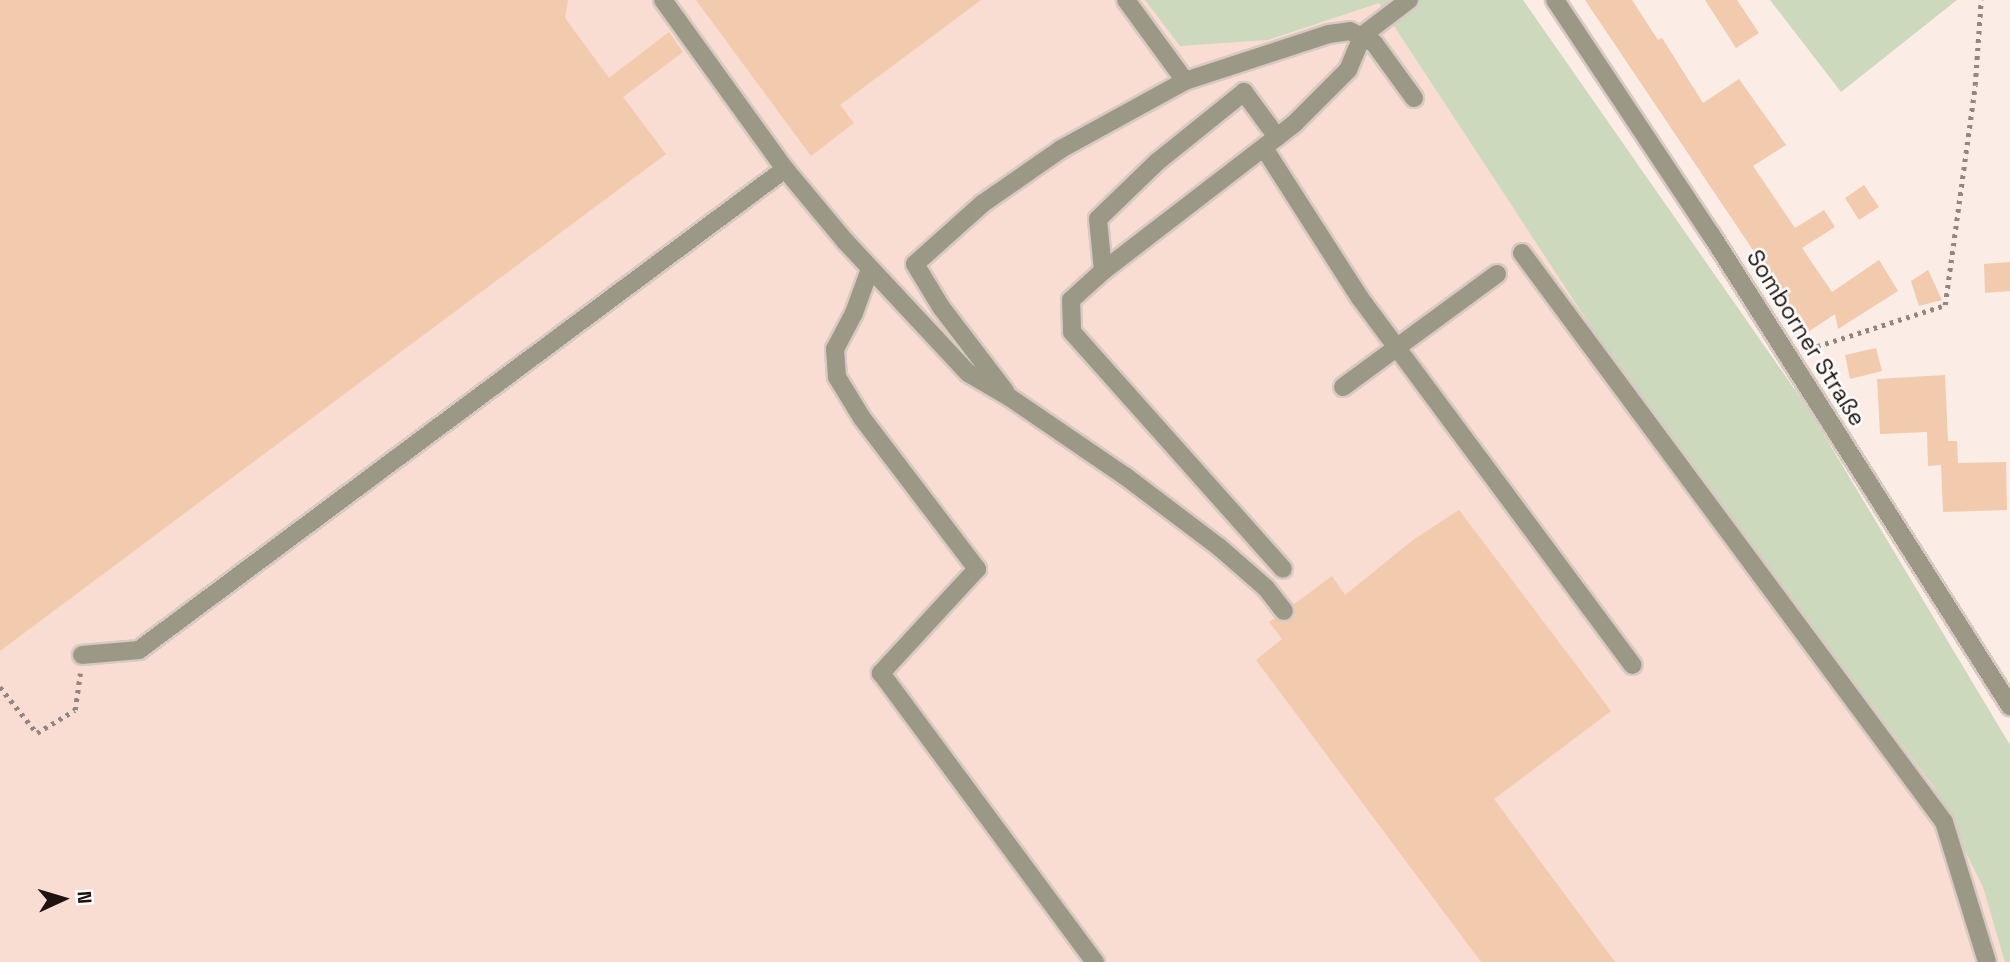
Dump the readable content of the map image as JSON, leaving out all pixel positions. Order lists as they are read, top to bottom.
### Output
{
  "streets": {
    "street": ["Somborner Straße"]
  },
  "north": "right"
}
